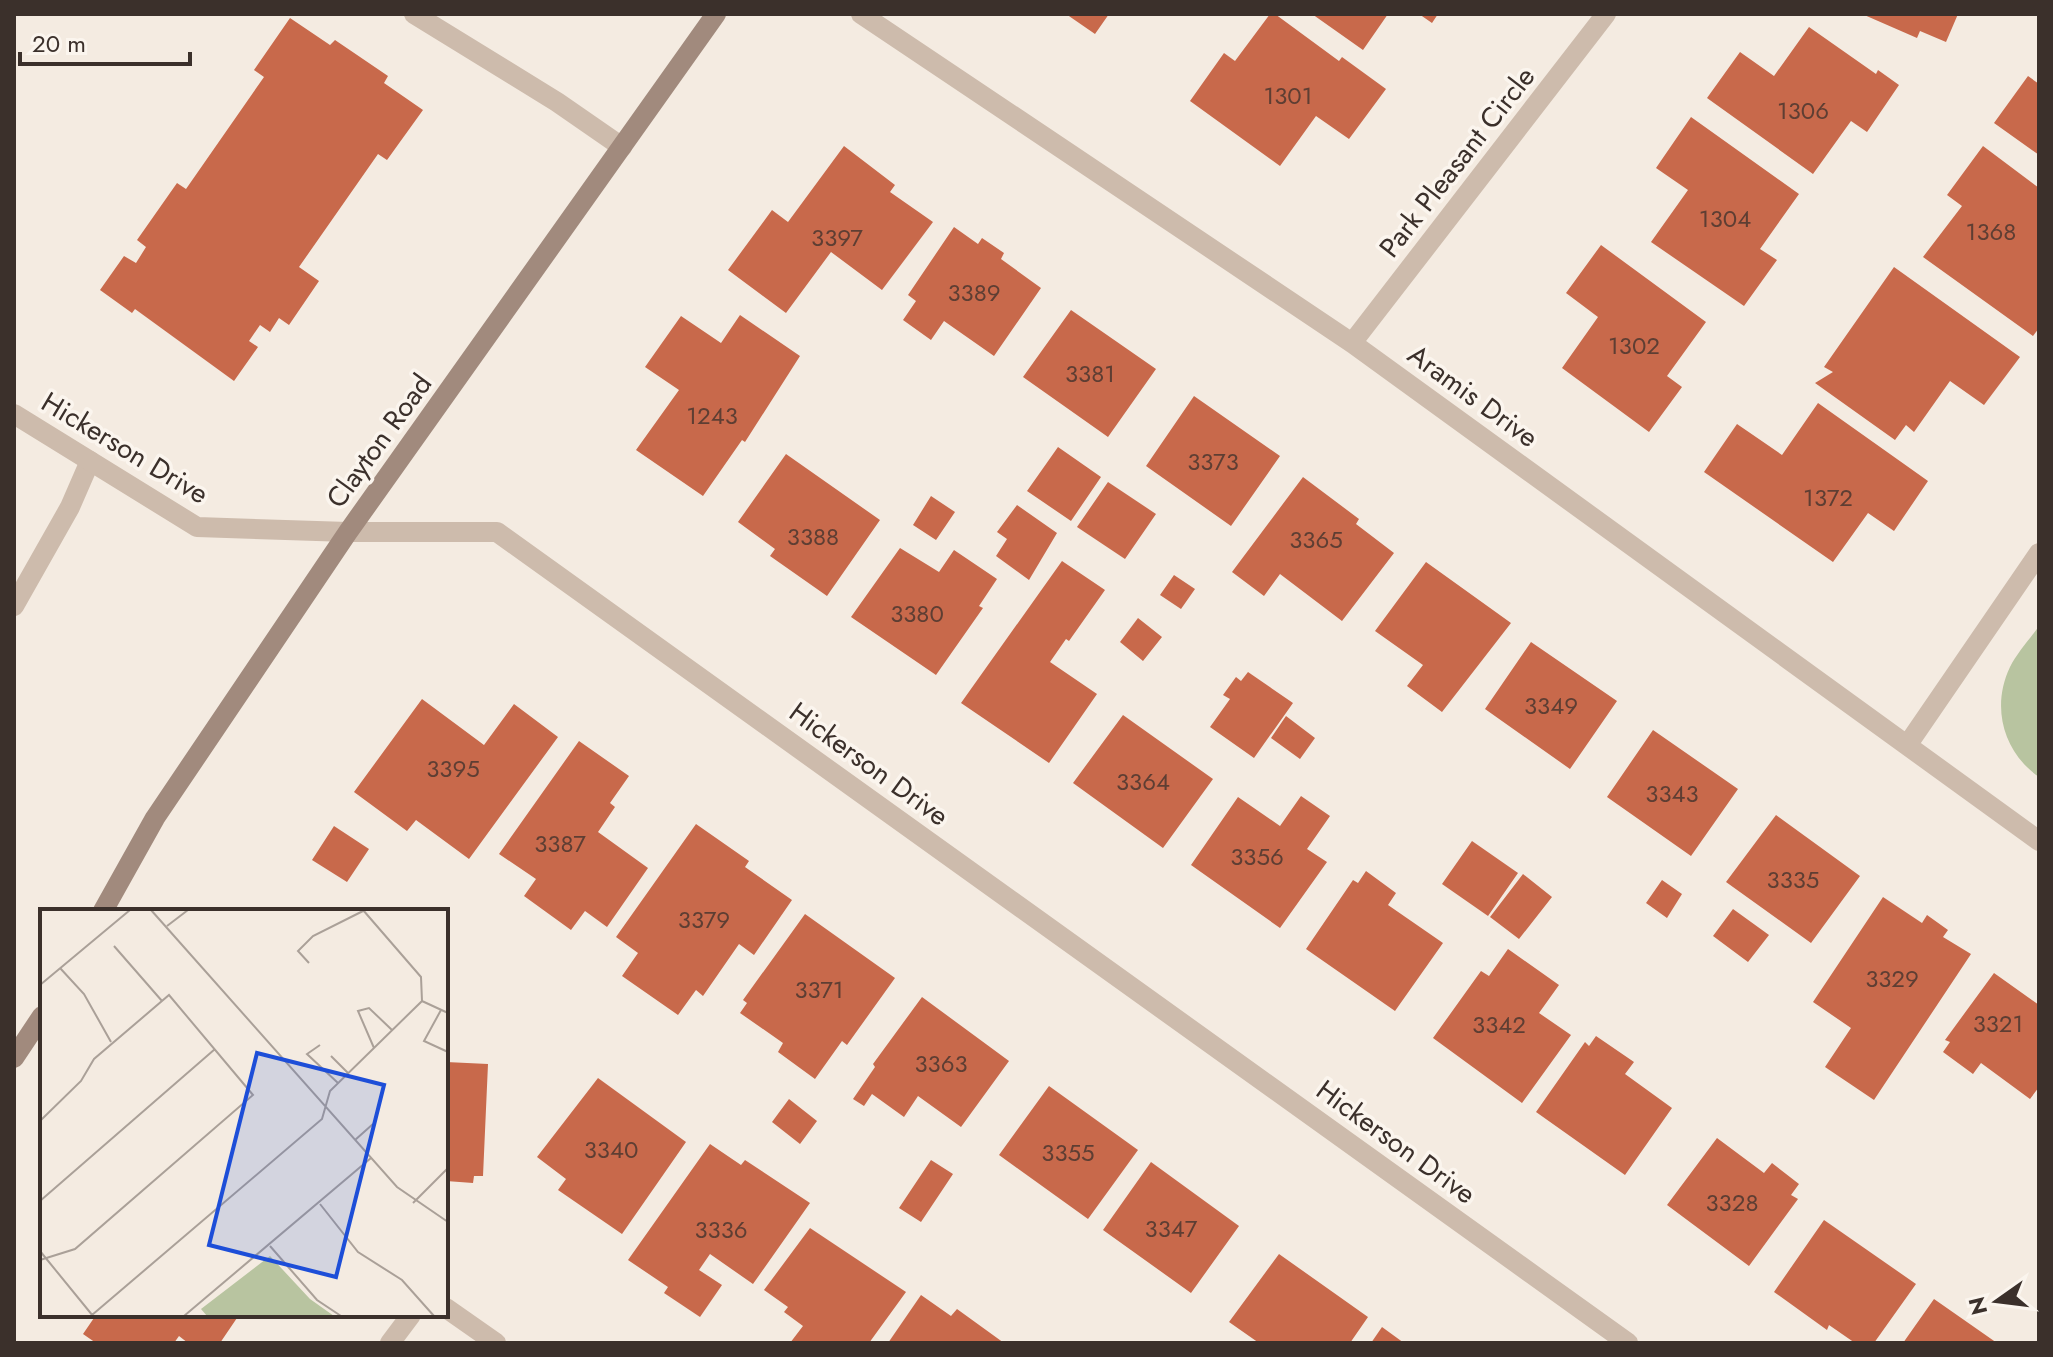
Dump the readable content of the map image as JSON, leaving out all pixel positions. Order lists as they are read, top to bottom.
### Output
{
  "streets": {
    "street": [
      "Park Pleasant Circle",
      "Aramis Drive",
      "Clayton Road",
      "Hickerson Drive"
    ]
  },
  "crossings": [
    ["Park Pleasant Circle", "Aramis Drive"],
    ["Clayton Road", "Hickerson Drive"]
  ],
  "house_numbers": [
    "1301",
    "1306",
    "1304",
    "1368",
    "3397",
    "3389",
    "1302",
    "3381",
    "1243",
    "3373",
    "1372",
    "3388",
    "3365",
    "3380",
    "3349",
    "3395",
    "3364",
    "3343",
    "3387",
    "3356",
    "3335",
    "3379",
    "3329",
    "3371",
    "3321",
    "3342",
    "3363",
    "3340",
    "3355",
    "3328",
    "3347",
    "3336"
  ],
  "scale_bar": "20 m",
  "north": "left"
}
